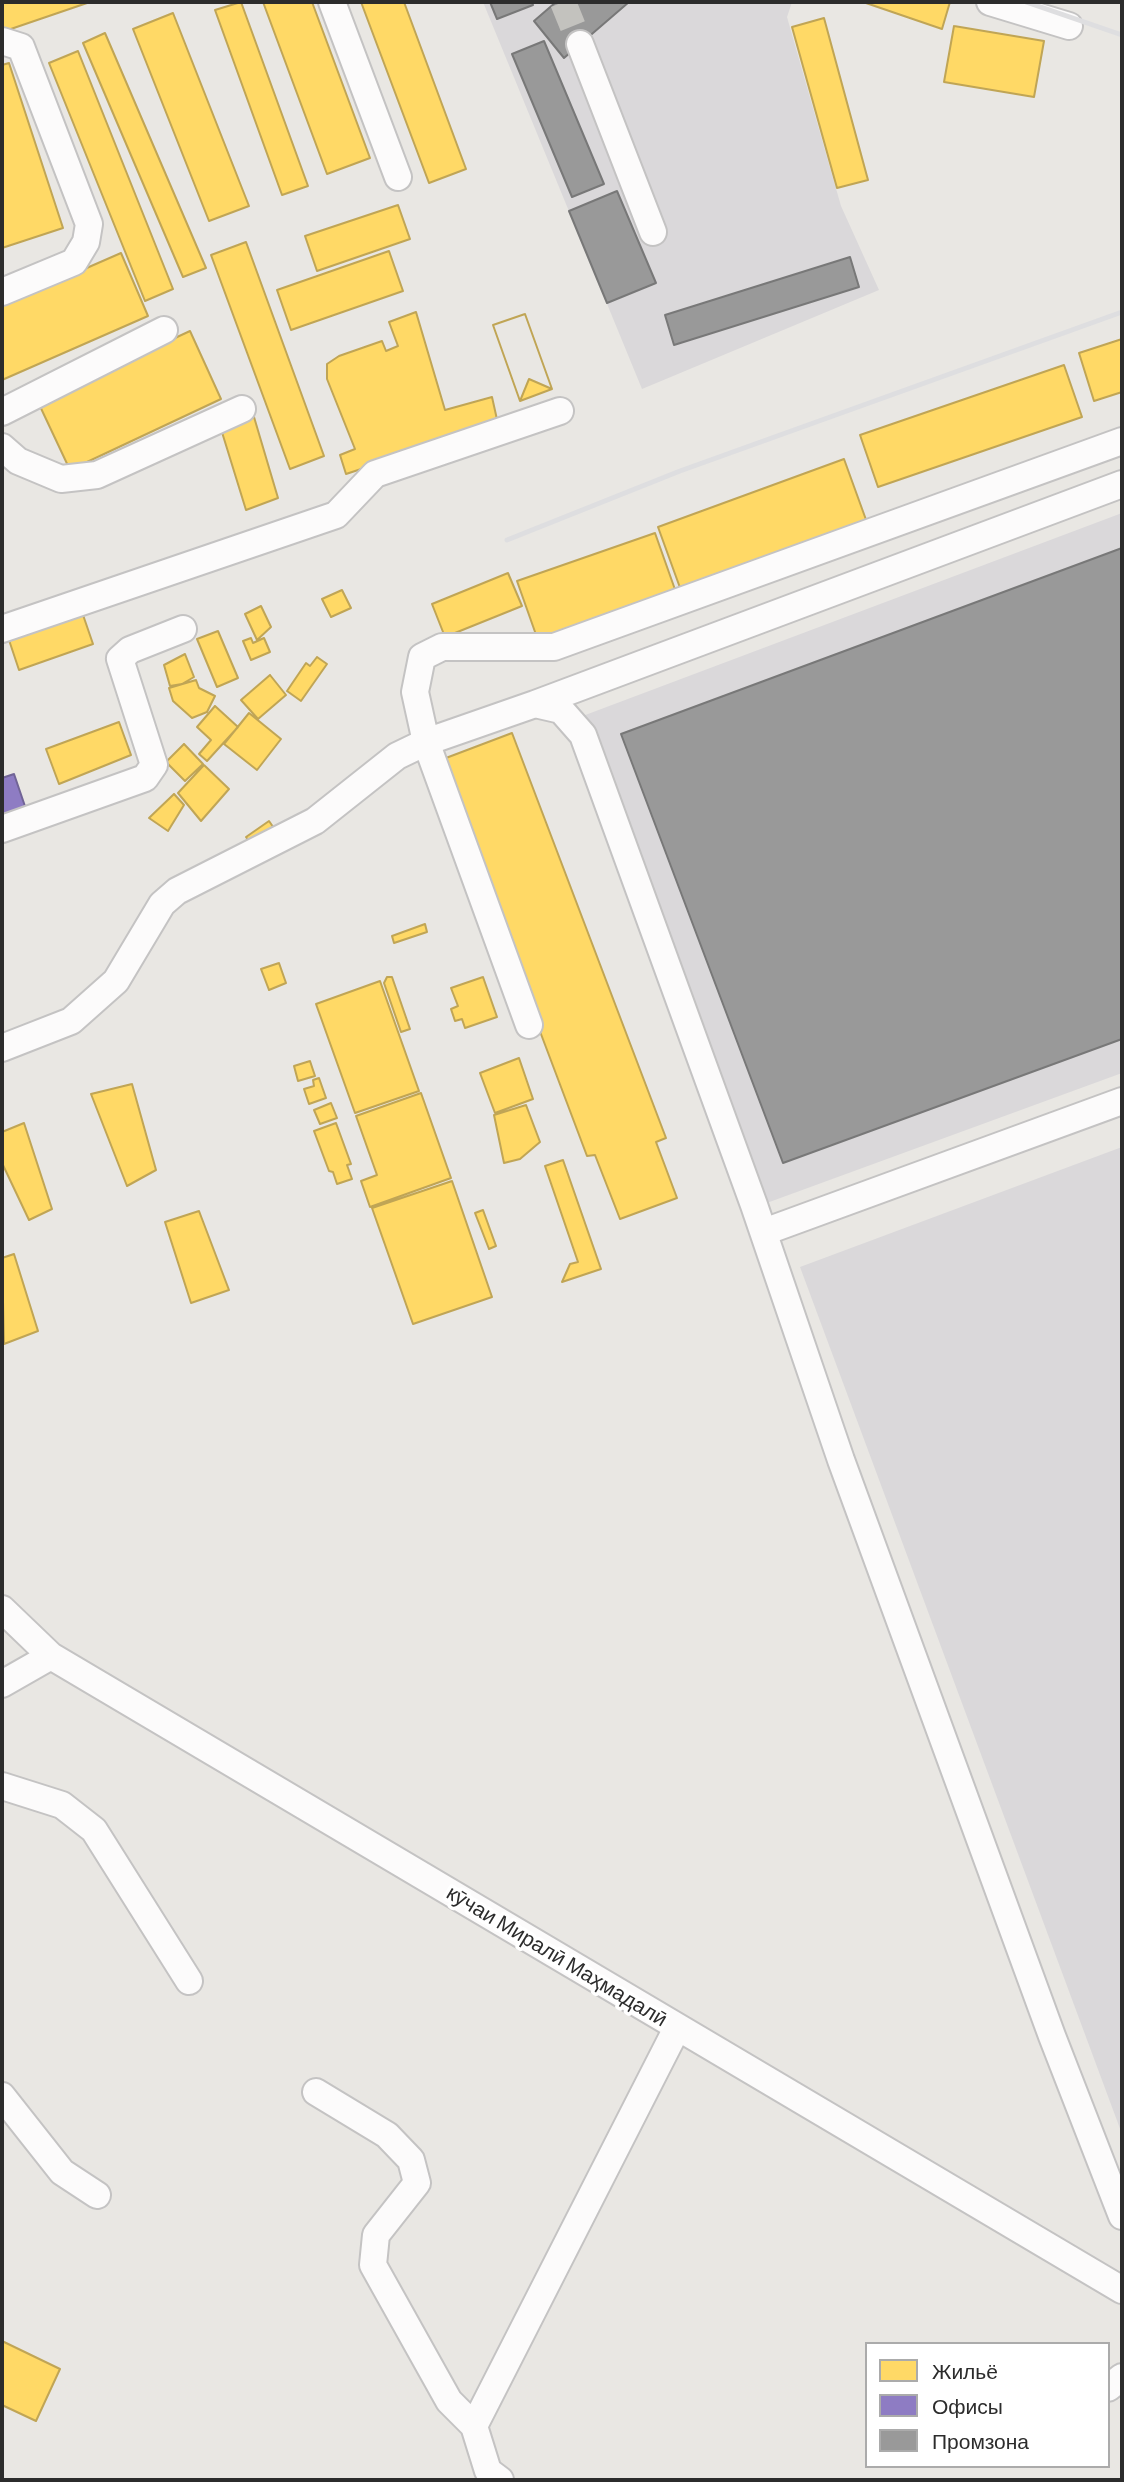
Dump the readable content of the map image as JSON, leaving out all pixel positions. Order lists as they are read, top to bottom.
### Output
{
  "streets": {
    "street": ["кӯчаи Миралӣ Маҳмадалӣ"]
  },
  "legend": ["Жильё", "Офисы", "Промзона"]
}
